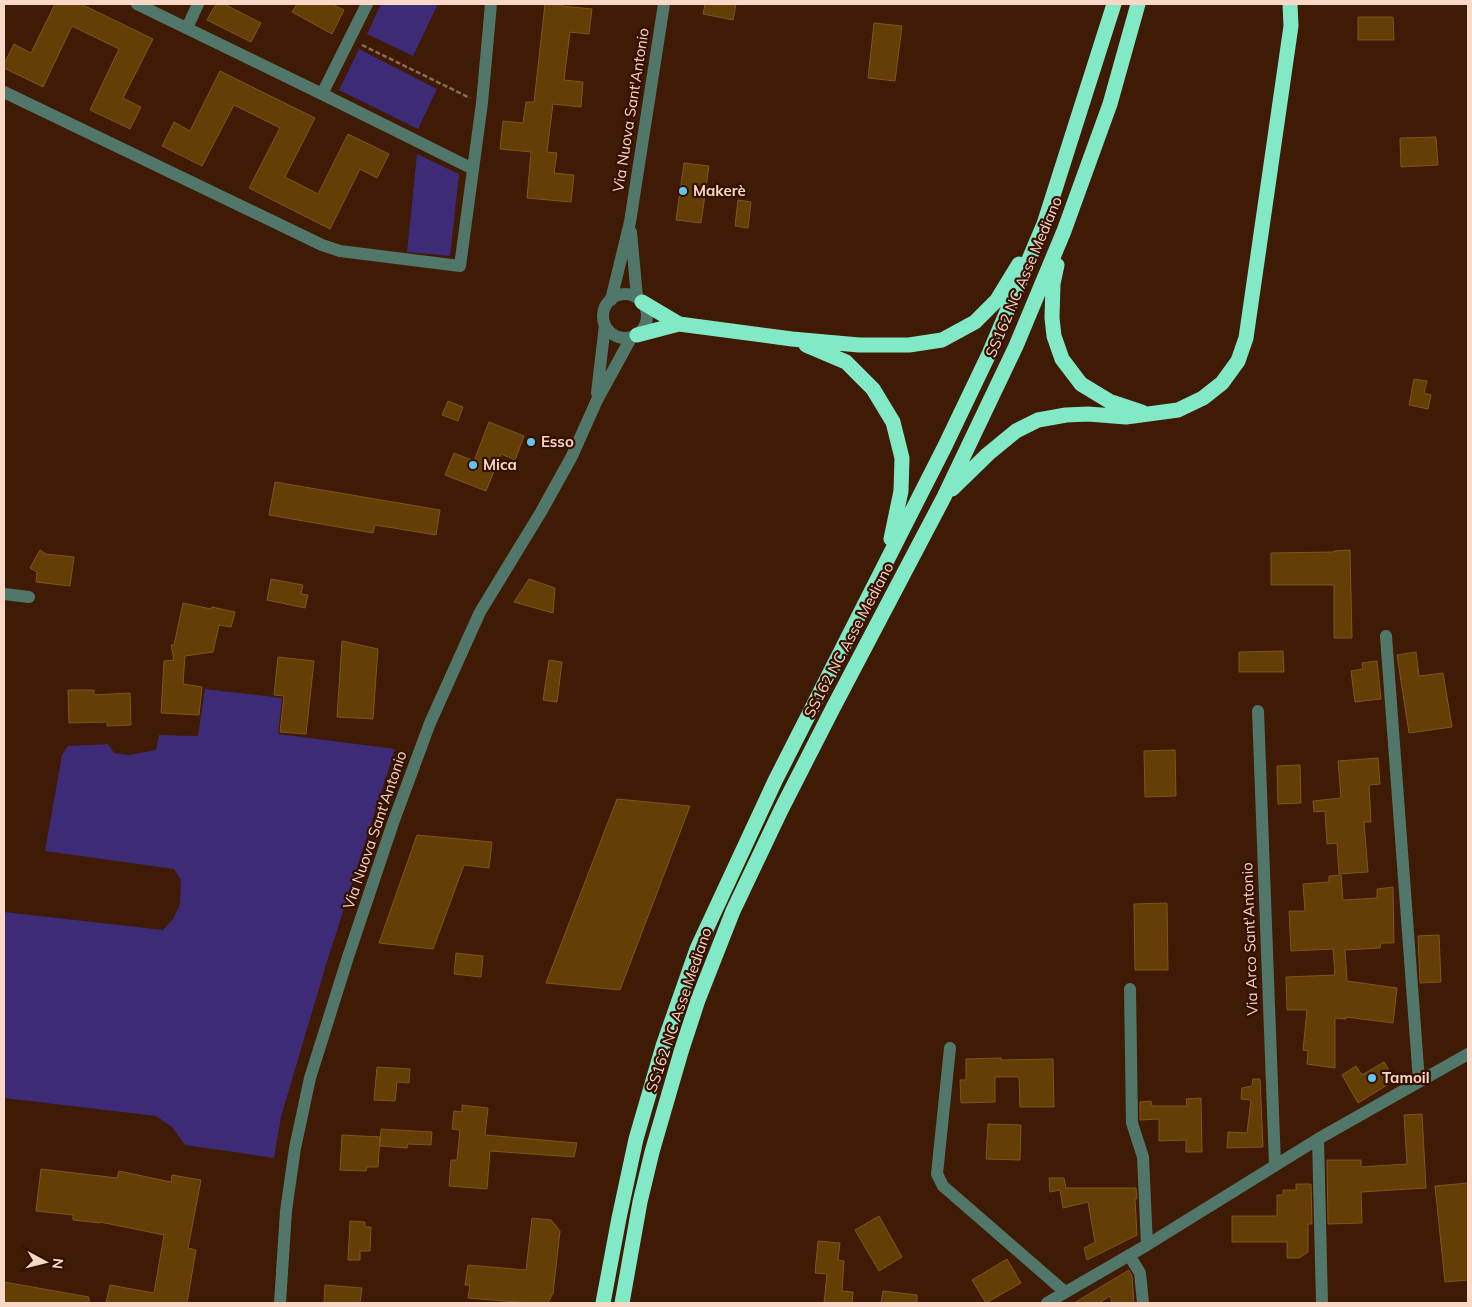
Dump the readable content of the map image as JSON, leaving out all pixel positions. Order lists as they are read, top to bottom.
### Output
{
  "streets": {
    "highway": ["SS162 NC Asse Mediano"],
    "street": ["Via Nuova Sant'Antonio", "Via Arco Sant'Antonio"]
  },
  "places": [
    "Makerè",
    "Esso",
    "Mica",
    "Tamoil"
  ],
  "north": "right"
}
